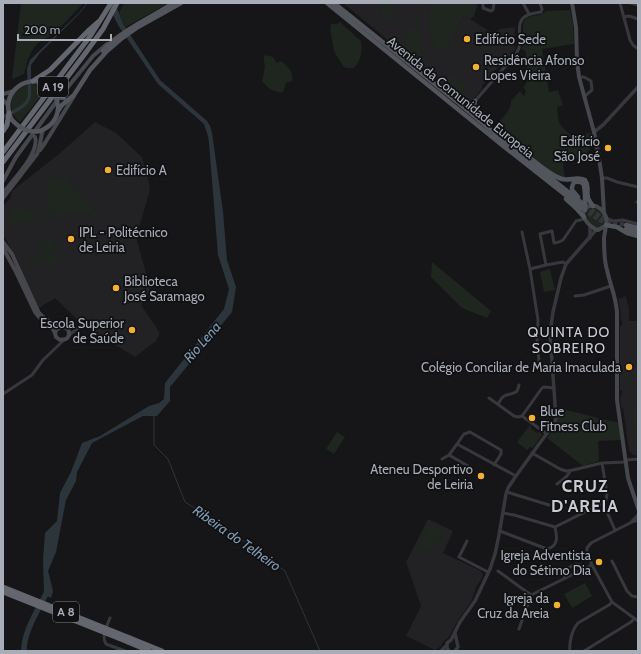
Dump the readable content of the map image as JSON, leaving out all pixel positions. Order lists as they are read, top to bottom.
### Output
{
  "streets": {
    "highway": ["A 19", "A 8"],
    "main road": ["Avenida da Comunidade Europeia"]
  },
  "districts": ["QUINTA DO SOBREIRO", "CRUZ D'AREIA"],
  "water": ["Rio Lena", "Ribeira do Telheiro"],
  "places": [
    "Edifício Sede",
    "Residência Afonso Lopes Vieira",
    "Edifício São José",
    "Edifício A",
    "IPL - Politécnico de Leiria",
    "Biblioteca José Saramago",
    "Escola Superior de Saúde",
    "Colégio Conciliar de Maria Imaculada",
    "Blue Fitness Club",
    "Ateneu Desportivo de Leiria",
    "Igreja Adventista do Sétimo Dia",
    "Igreja da Cruz da Areia"
  ],
  "scale_bar": "200 m"
}
